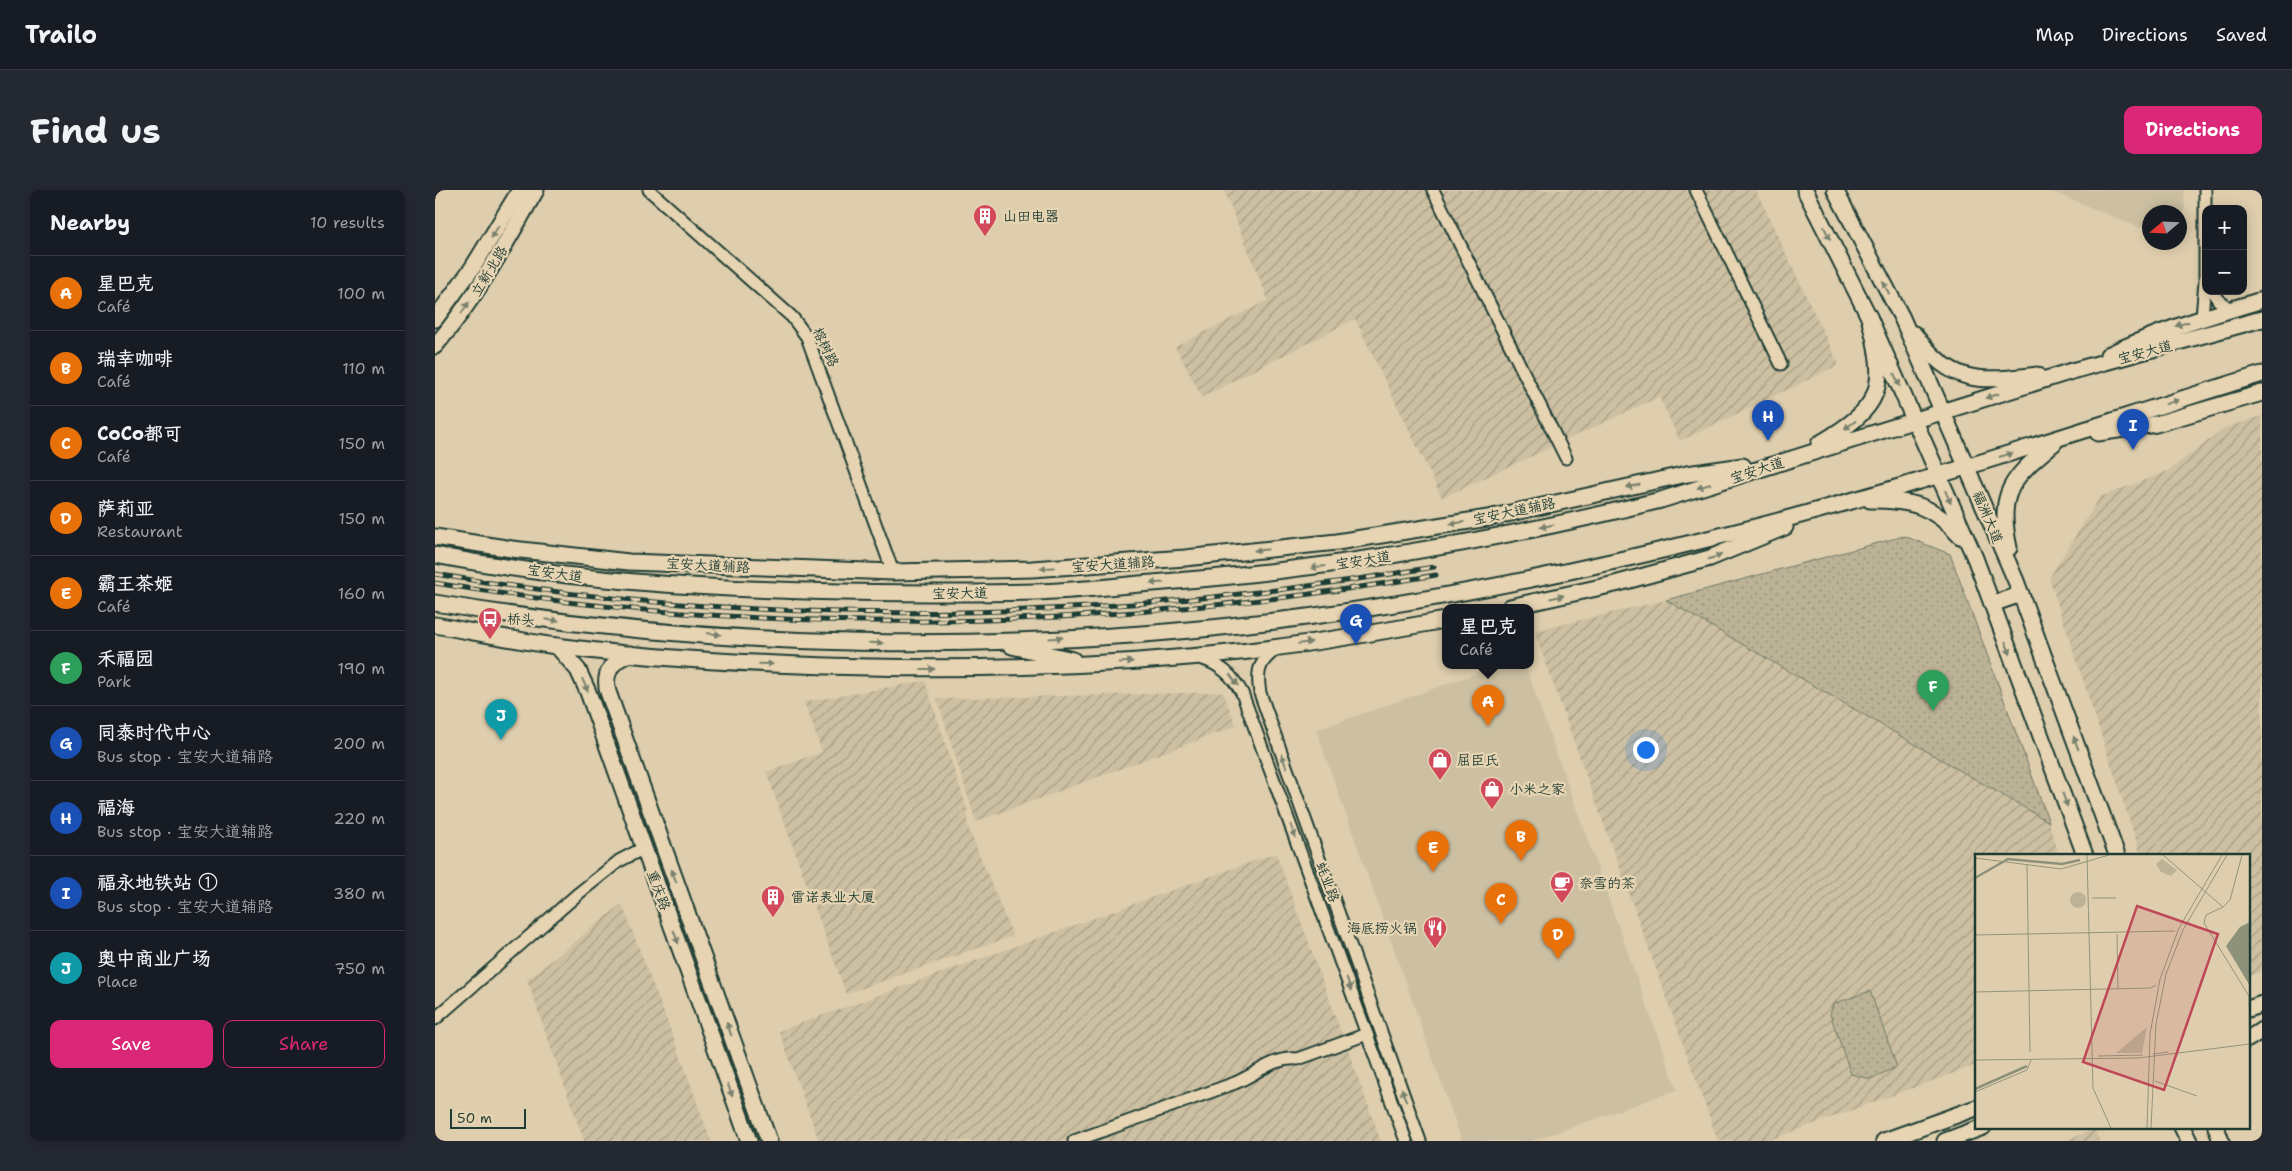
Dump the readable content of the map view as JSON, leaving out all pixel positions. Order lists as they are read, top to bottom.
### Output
{
  "streets": {
    "main road": [
      "立新北路",
      "宝安大道",
      "宝安大道辅路",
      "福洲大道",
      "重庆路"
    ],
    "street": ["榕树路", "蚝业路"]
  },
  "crossings": [
    ["榕树路", "宝安大道辅路"],
    ["宝安大道", "宝安大道辅路"],
    ["宝安大道", "福洲大道"]
  ],
  "places": {
    "building": ["山田电器", "雷诺表业大厦"],
    "bus stop": ["桥头"],
    "shop": ["屈臣氏", "小米之家"],
    "cafe": ["奈雪的茶"],
    "restaurant": ["海底捞火锅"]
  },
  "scale_bar": "50 m",
  "north": "left",
  "page": {
    "header": "Trailo",
    "nav": ["Map", "Directions", "Saved"],
    "buttons": [
      "Directions",
      ["Save", "Share"]
    ],
    "title": "Find us",
    "heading": ["Nearby", "10 results"],
    "map_buttons": ["+", "−"],
    "list": [
      {
        "mark": "A",
        "name": "星巴克",
        "note": "Café",
        "value": "100 m"
      },
      {
        "mark": "B",
        "name": "瑞幸咖啡",
        "note": "Café",
        "value": "110 m"
      },
      {
        "mark": "C",
        "name": "CoCo都可",
        "note": "Café",
        "value": "150 m"
      },
      {
        "mark": "D",
        "name": "萨莉亚",
        "note": "Restaurant",
        "value": "150 m"
      },
      {
        "mark": "E",
        "name": "霸王茶姬",
        "note": "Café",
        "value": "160 m"
      },
      {
        "mark": "F",
        "name": "禾福园",
        "note": "Park",
        "value": "190 m"
      },
      {
        "mark": "G",
        "name": "同泰时代中心",
        "note": "Bus stop · 宝安大道辅路",
        "value": "200 m"
      },
      {
        "mark": "H",
        "name": "福海",
        "note": "Bus stop · 宝安大道辅路",
        "value": "220 m"
      },
      {
        "mark": "I",
        "name": "福永地铁站 ①",
        "note": "Bus stop · 宝安大道辅路",
        "value": "380 m"
      },
      {
        "mark": "J",
        "name": "奥中商业广场",
        "note": "Place",
        "value": "750 m"
      }
    ],
    "pins": [
      "H",
      "I",
      "G",
      "F",
      "A",
      "J",
      "B",
      "E",
      "C",
      "D"
    ],
    "popup": ["星巴克", "Café"],
    "scale": "50 m"
  }
}
